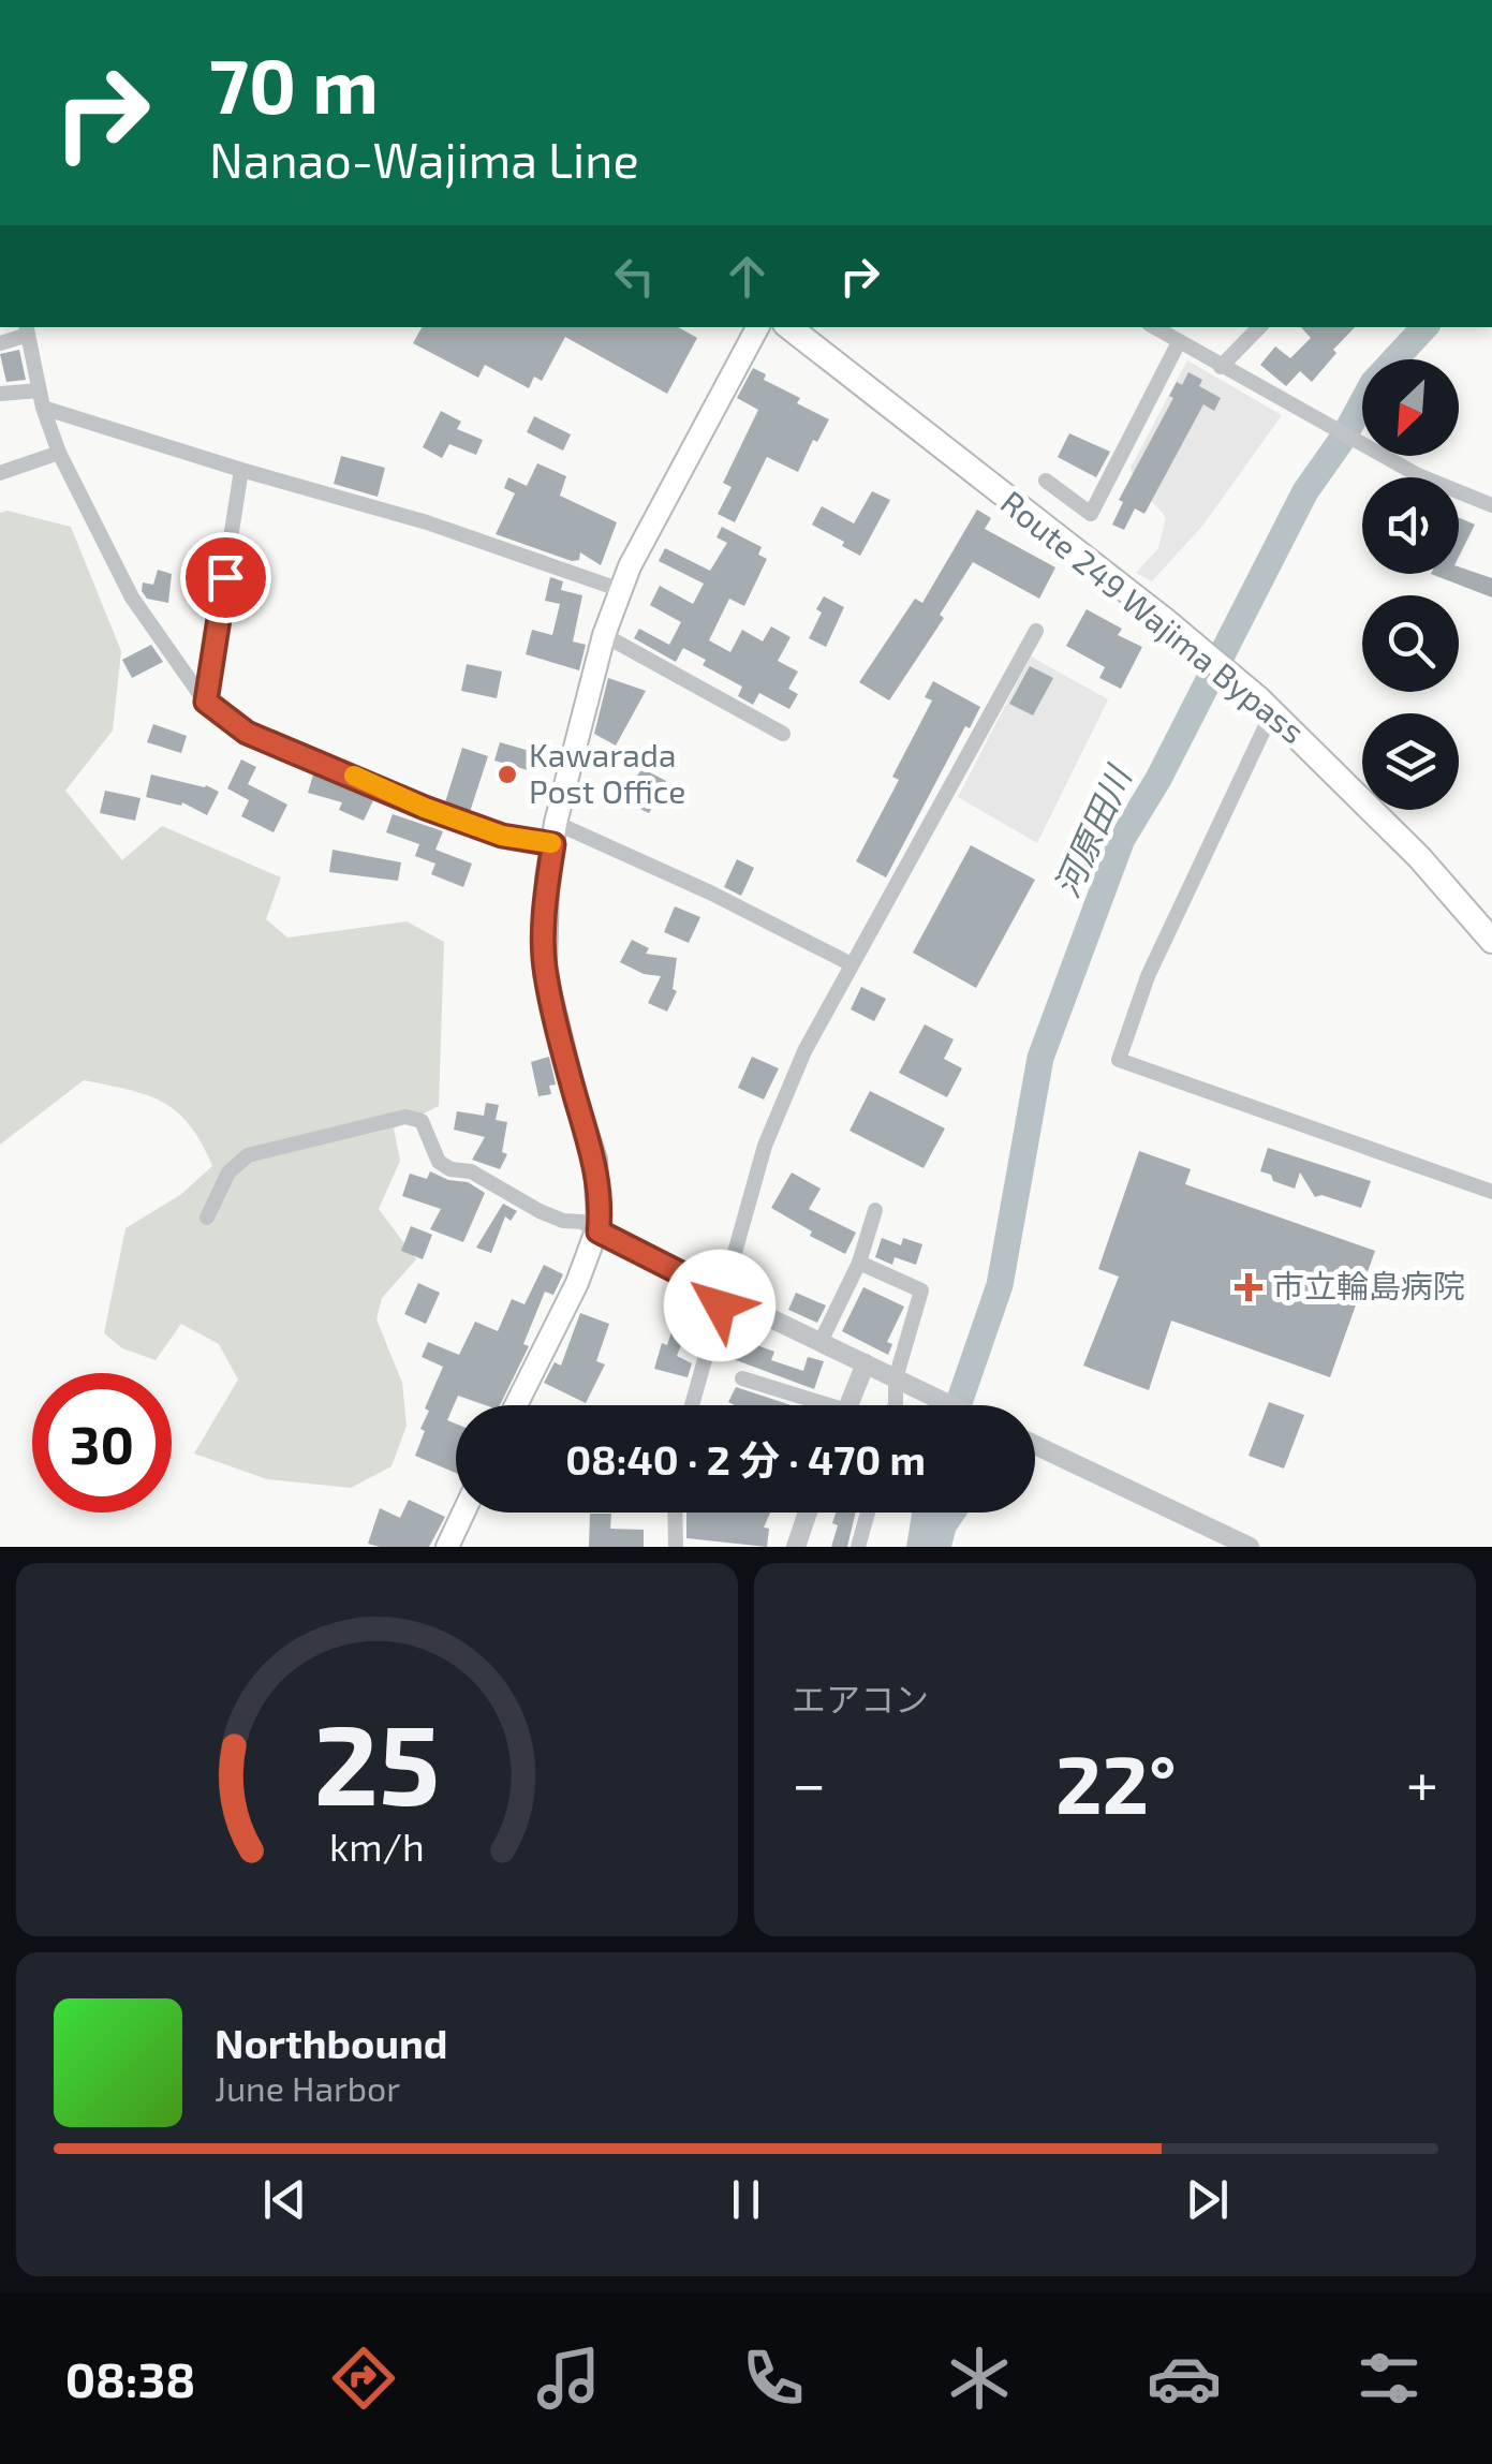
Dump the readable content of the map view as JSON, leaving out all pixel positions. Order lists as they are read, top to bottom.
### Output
{
  "streets": {
    "highway": ["Route 249 Wajima Bypass"]
  },
  "water": ["河原田川"],
  "places": {
    "other": ["Kawarada Post Office"],
    "health": ["市立輪島病院"]
  },
  "north": "bottom left",
  "page": {
    "turn": ["70 m", "Nanao-Wajima Line"],
    "limit": "30",
    "trip": "08:40 · 2 分 · 470 m",
    "tile": "エアコン",
    "heat": ["−", "22°", "+"],
    "song": ["Northbound", "June Harbor"],
    "tabs": "08:38",
    "gauge": ["25", "km/h"]
  }
}
